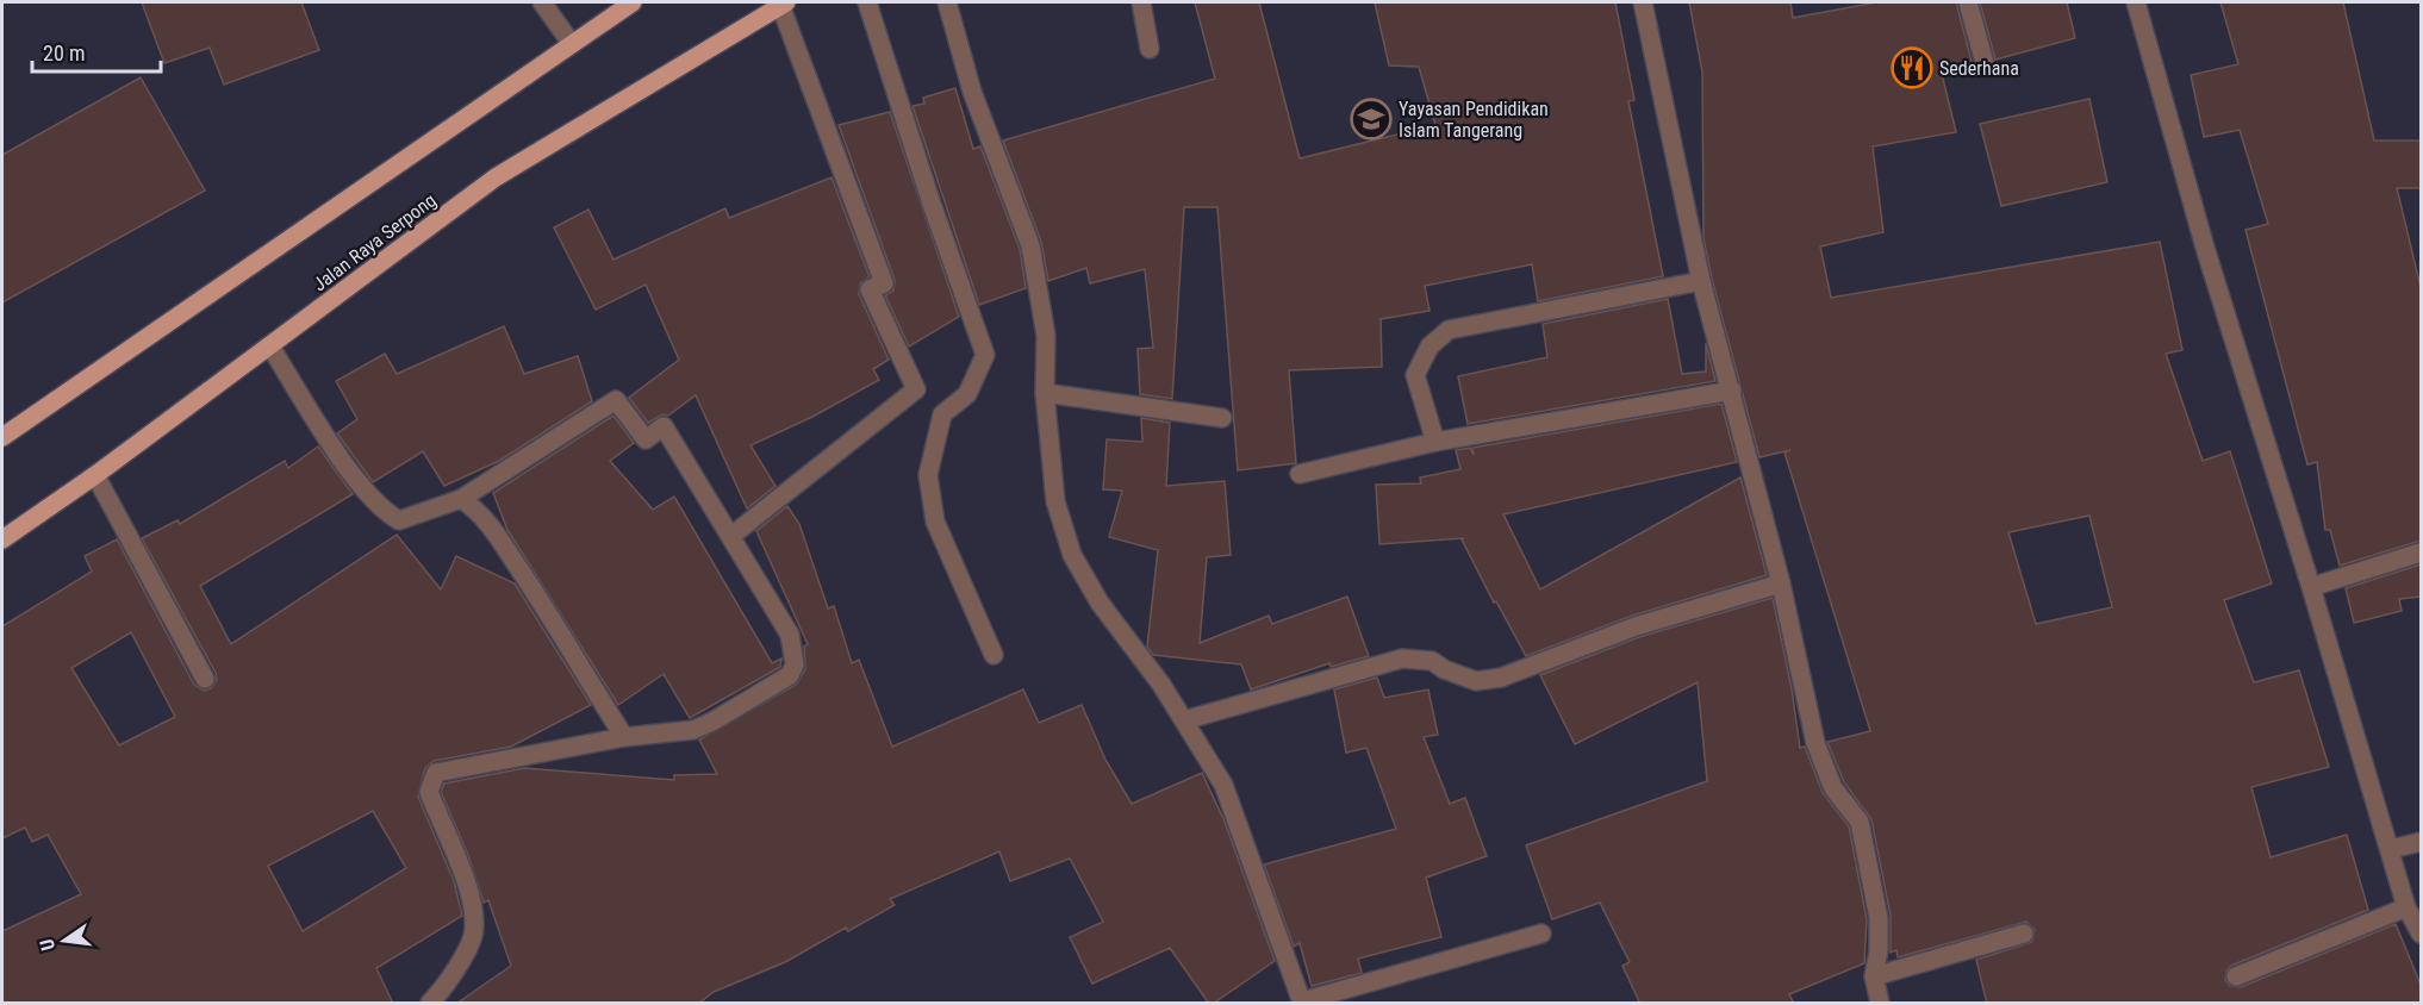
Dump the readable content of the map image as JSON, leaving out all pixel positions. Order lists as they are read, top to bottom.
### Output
{
  "streets": {
    "main road": ["Jalan Raya Serpong"]
  },
  "places": {
    "restaurant": ["Sederhana"],
    "school or university": ["Yayasan Pendidikan Islam Tangerang"]
  },
  "scale_bar": "20 m",
  "north": "left"
}
